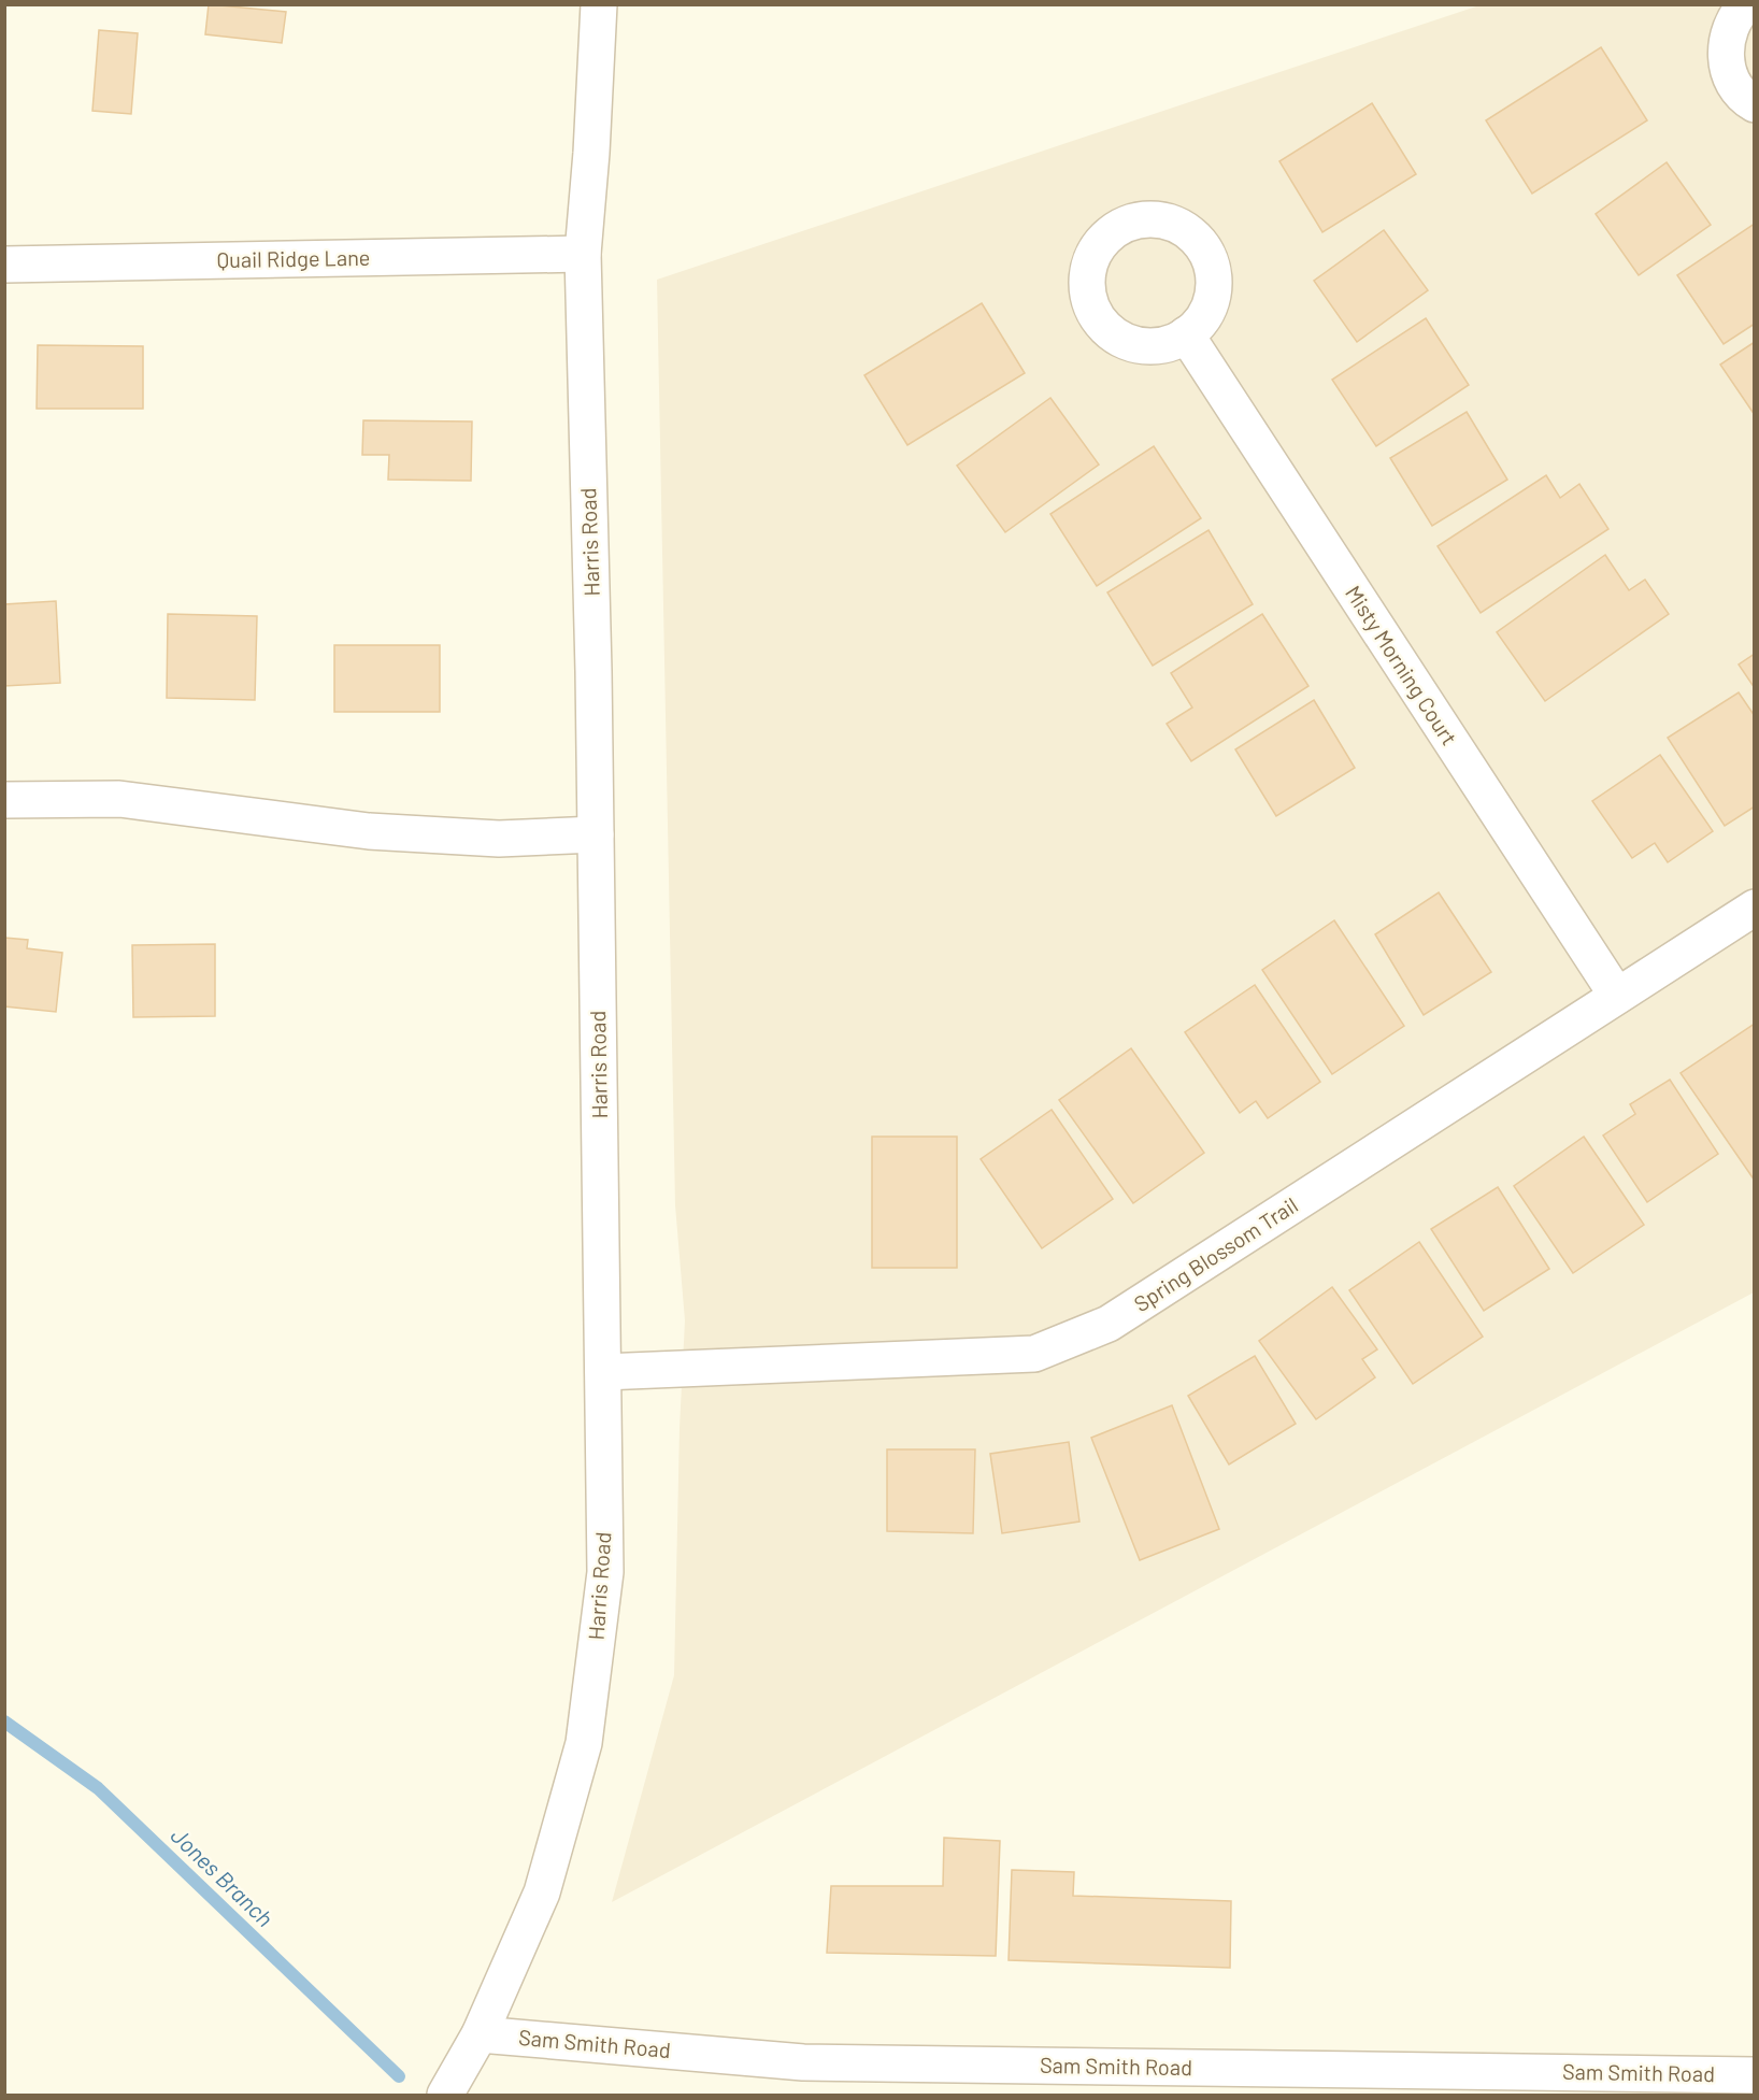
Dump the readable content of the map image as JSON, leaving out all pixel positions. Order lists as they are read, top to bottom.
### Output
{
  "streets": {
    "street": [
      "Quail Ridge Lane",
      "Harris Road",
      "Misty Morning Court",
      "Spring Blossom Trail",
      "Sam Smith Road"
    ]
  },
  "crossings": [
    ["Quail Ridge Lane", "Harris Road"],
    ["Harris Road", "Spring Blossom Trail"],
    ["Harris Road", "Sam Smith Road"],
    ["Misty Morning Court", "Spring Blossom Trail"]
  ],
  "water": ["Jones Branch"]
}
